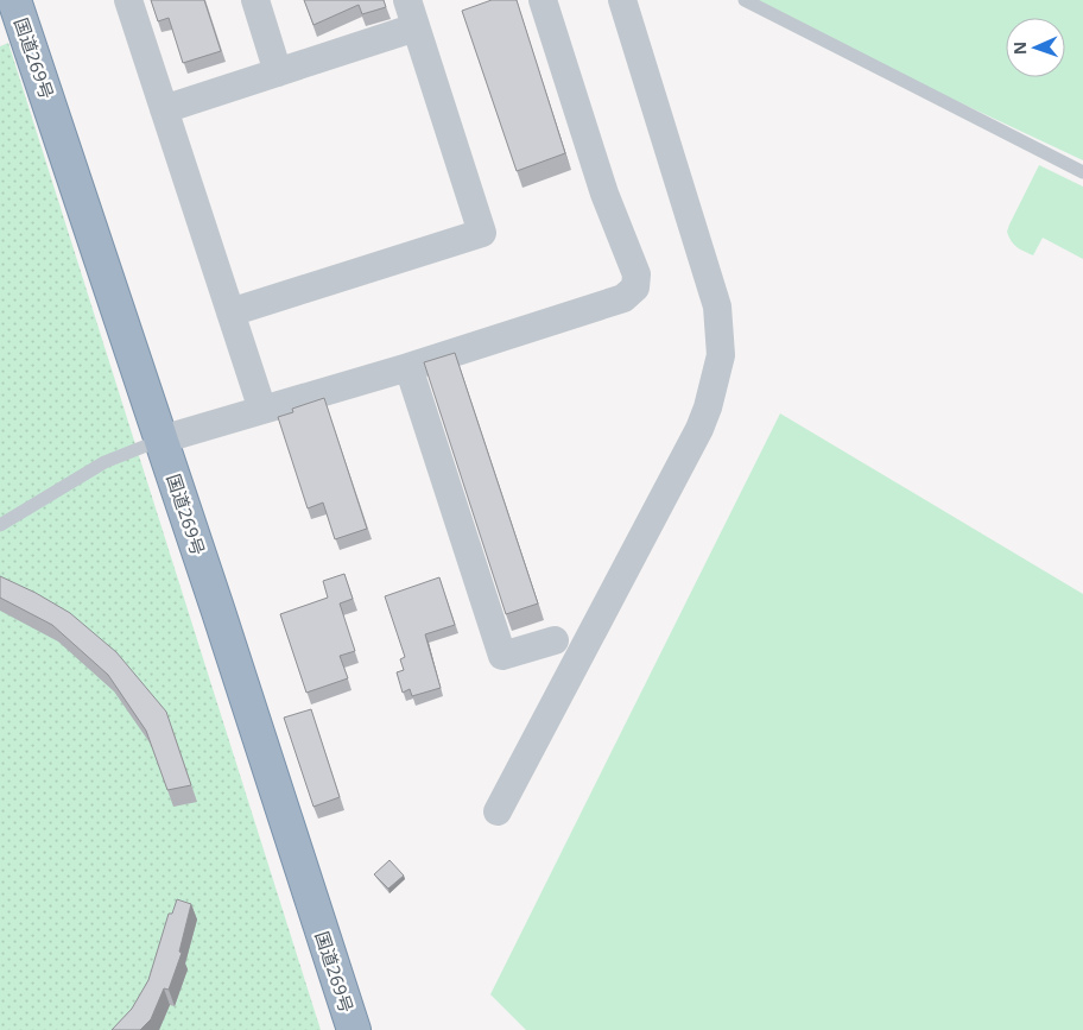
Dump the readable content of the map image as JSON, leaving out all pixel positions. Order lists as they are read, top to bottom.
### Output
{
  "streets": {
    "highway": ["国道269号"]
  },
  "north": "left"
}
